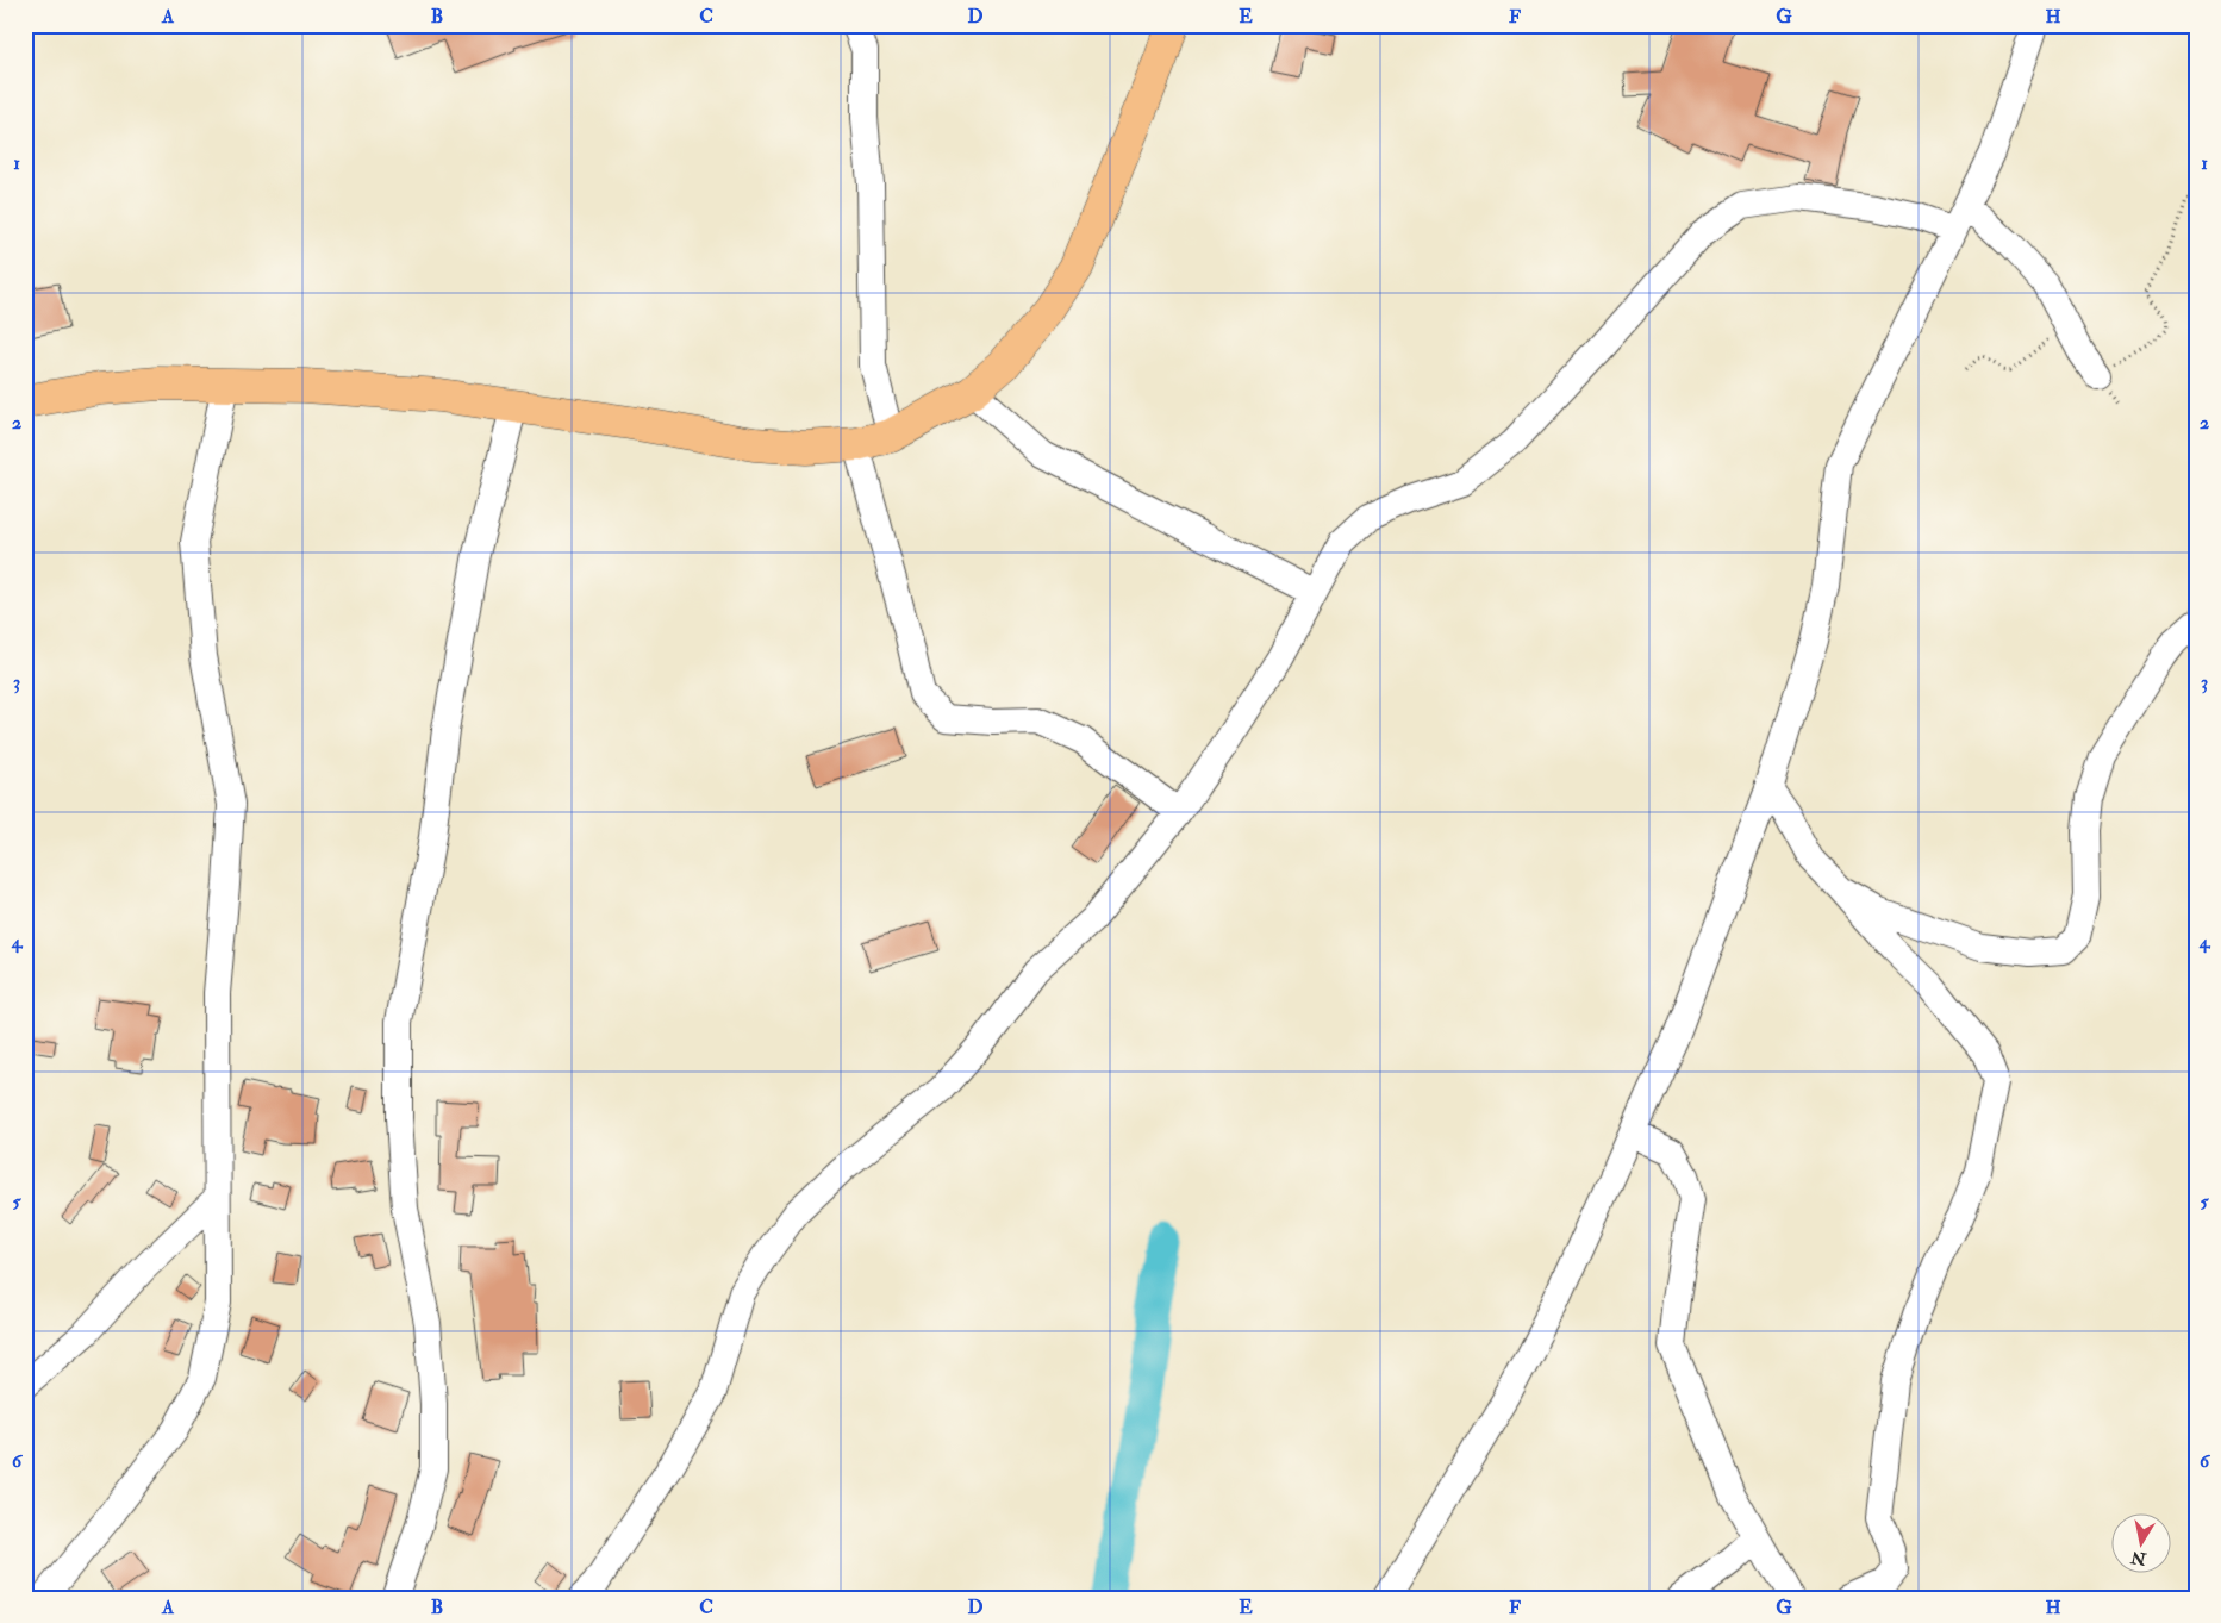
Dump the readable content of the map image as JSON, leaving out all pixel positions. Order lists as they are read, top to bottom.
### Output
{
  "north": "bottom",
  "grid": {
    "columns": [
      "A",
      "B",
      "C",
      "D",
      "E",
      "F",
      "G",
      "H"
    ],
    "rows": [
      "1",
      "2",
      "3",
      "4",
      "5",
      "6"
    ]
  }
}
